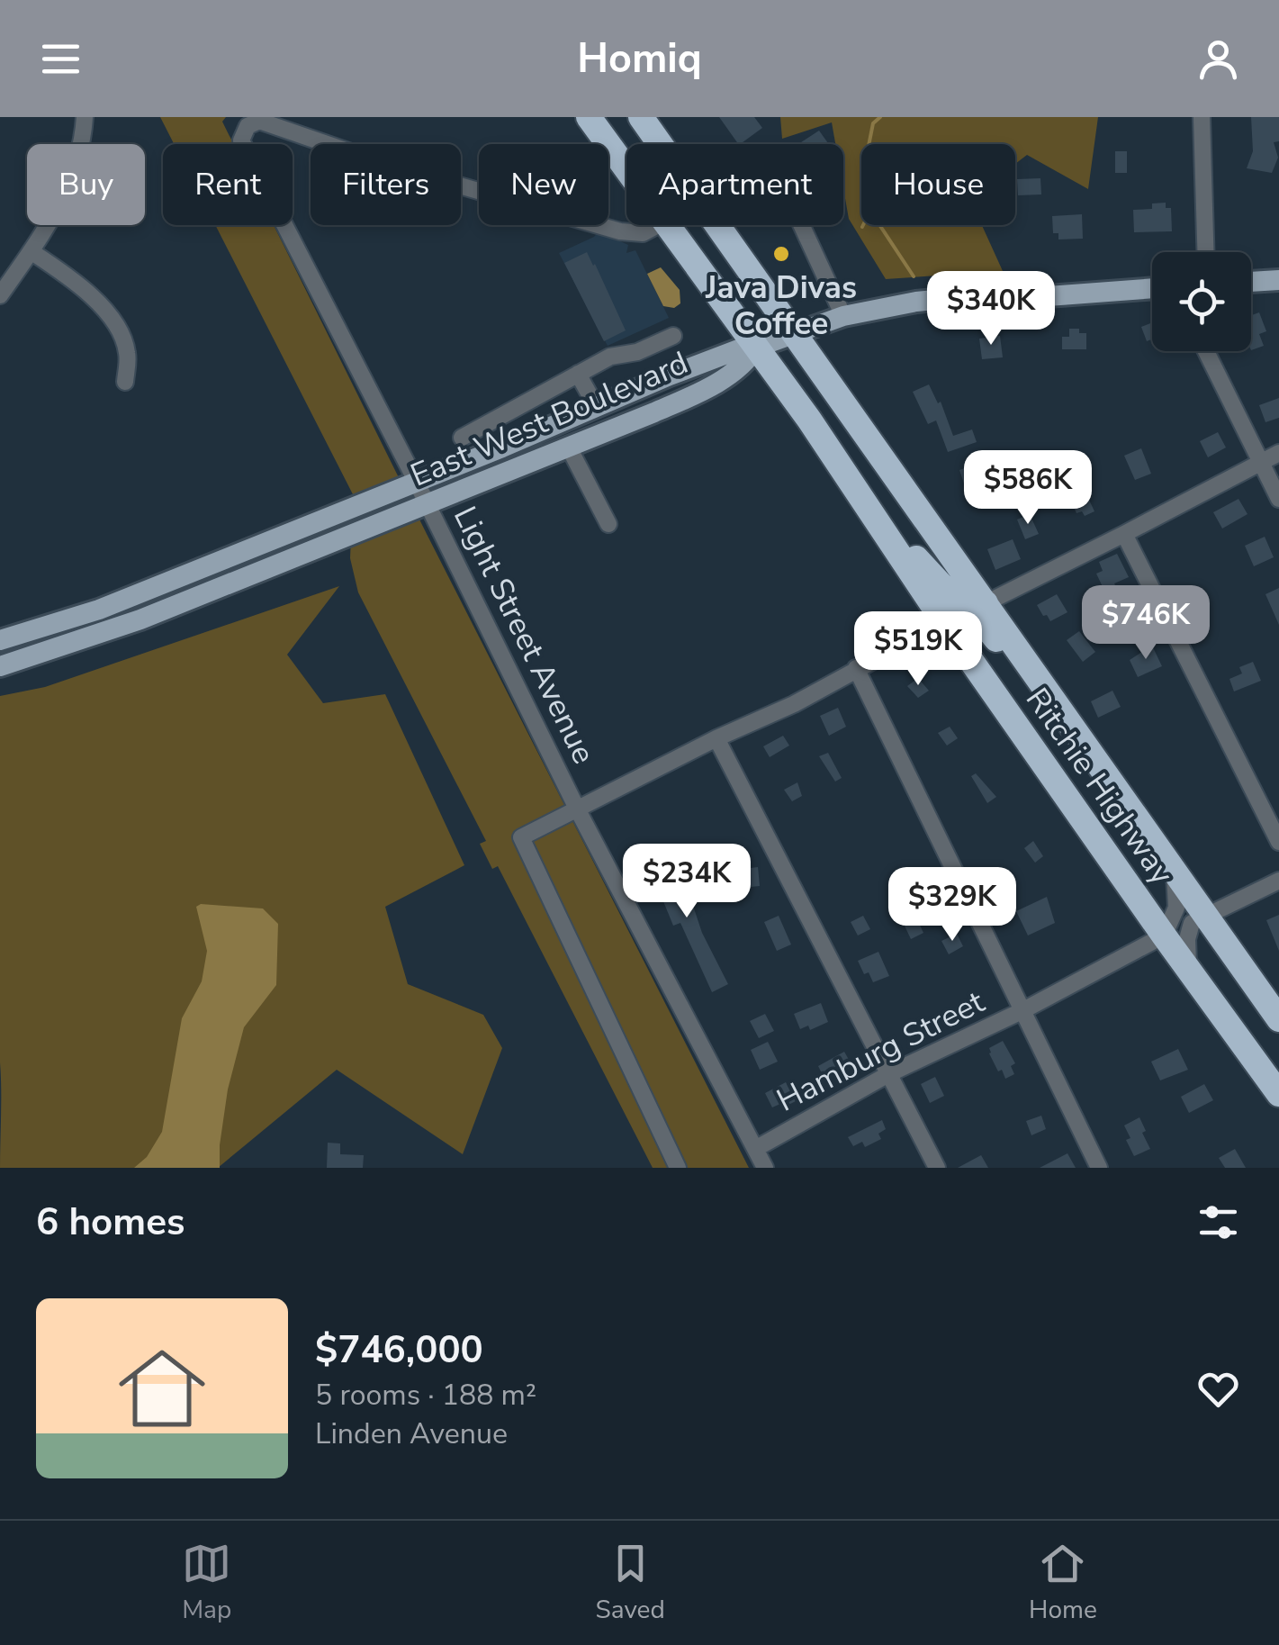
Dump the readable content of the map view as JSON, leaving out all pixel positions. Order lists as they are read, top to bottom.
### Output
{
  "streets": {
    "highway": ["Ritchie Highway"],
    "main road": ["East West Boulevard"],
    "street": ["Light Street Avenue", "Hamburg Street"]
  },
  "crossings": [
    ["East West Boulevard", "Light Street Avenue"],
    ["East West Boulevard", "Ritchie Highway"],
    ["Light Street Avenue", "Hamburg Street"],
    ["Ritchie Highway", "Hamburg Street"]
  ],
  "places": ["Java Divas Coffee"],
  "page": {
    "header": "Homiq",
    "chip": [
      "Buy",
      "Rent",
      "Filters",
      "New",
      "Apartment",
      "House"
    ],
    "price": [
      "$340K",
      "$586K",
      "$746K",
      "$519K",
      "$234K",
      "$329K"
    ],
    "heading": "6 homes",
    "list": [
      {
        "name": "$746,000",
        "note": "5 rooms · 188 m² · Linden Avenue"
      }
    ],
    "tabs": ["Map", "Saved", "Home"]
  }
}
